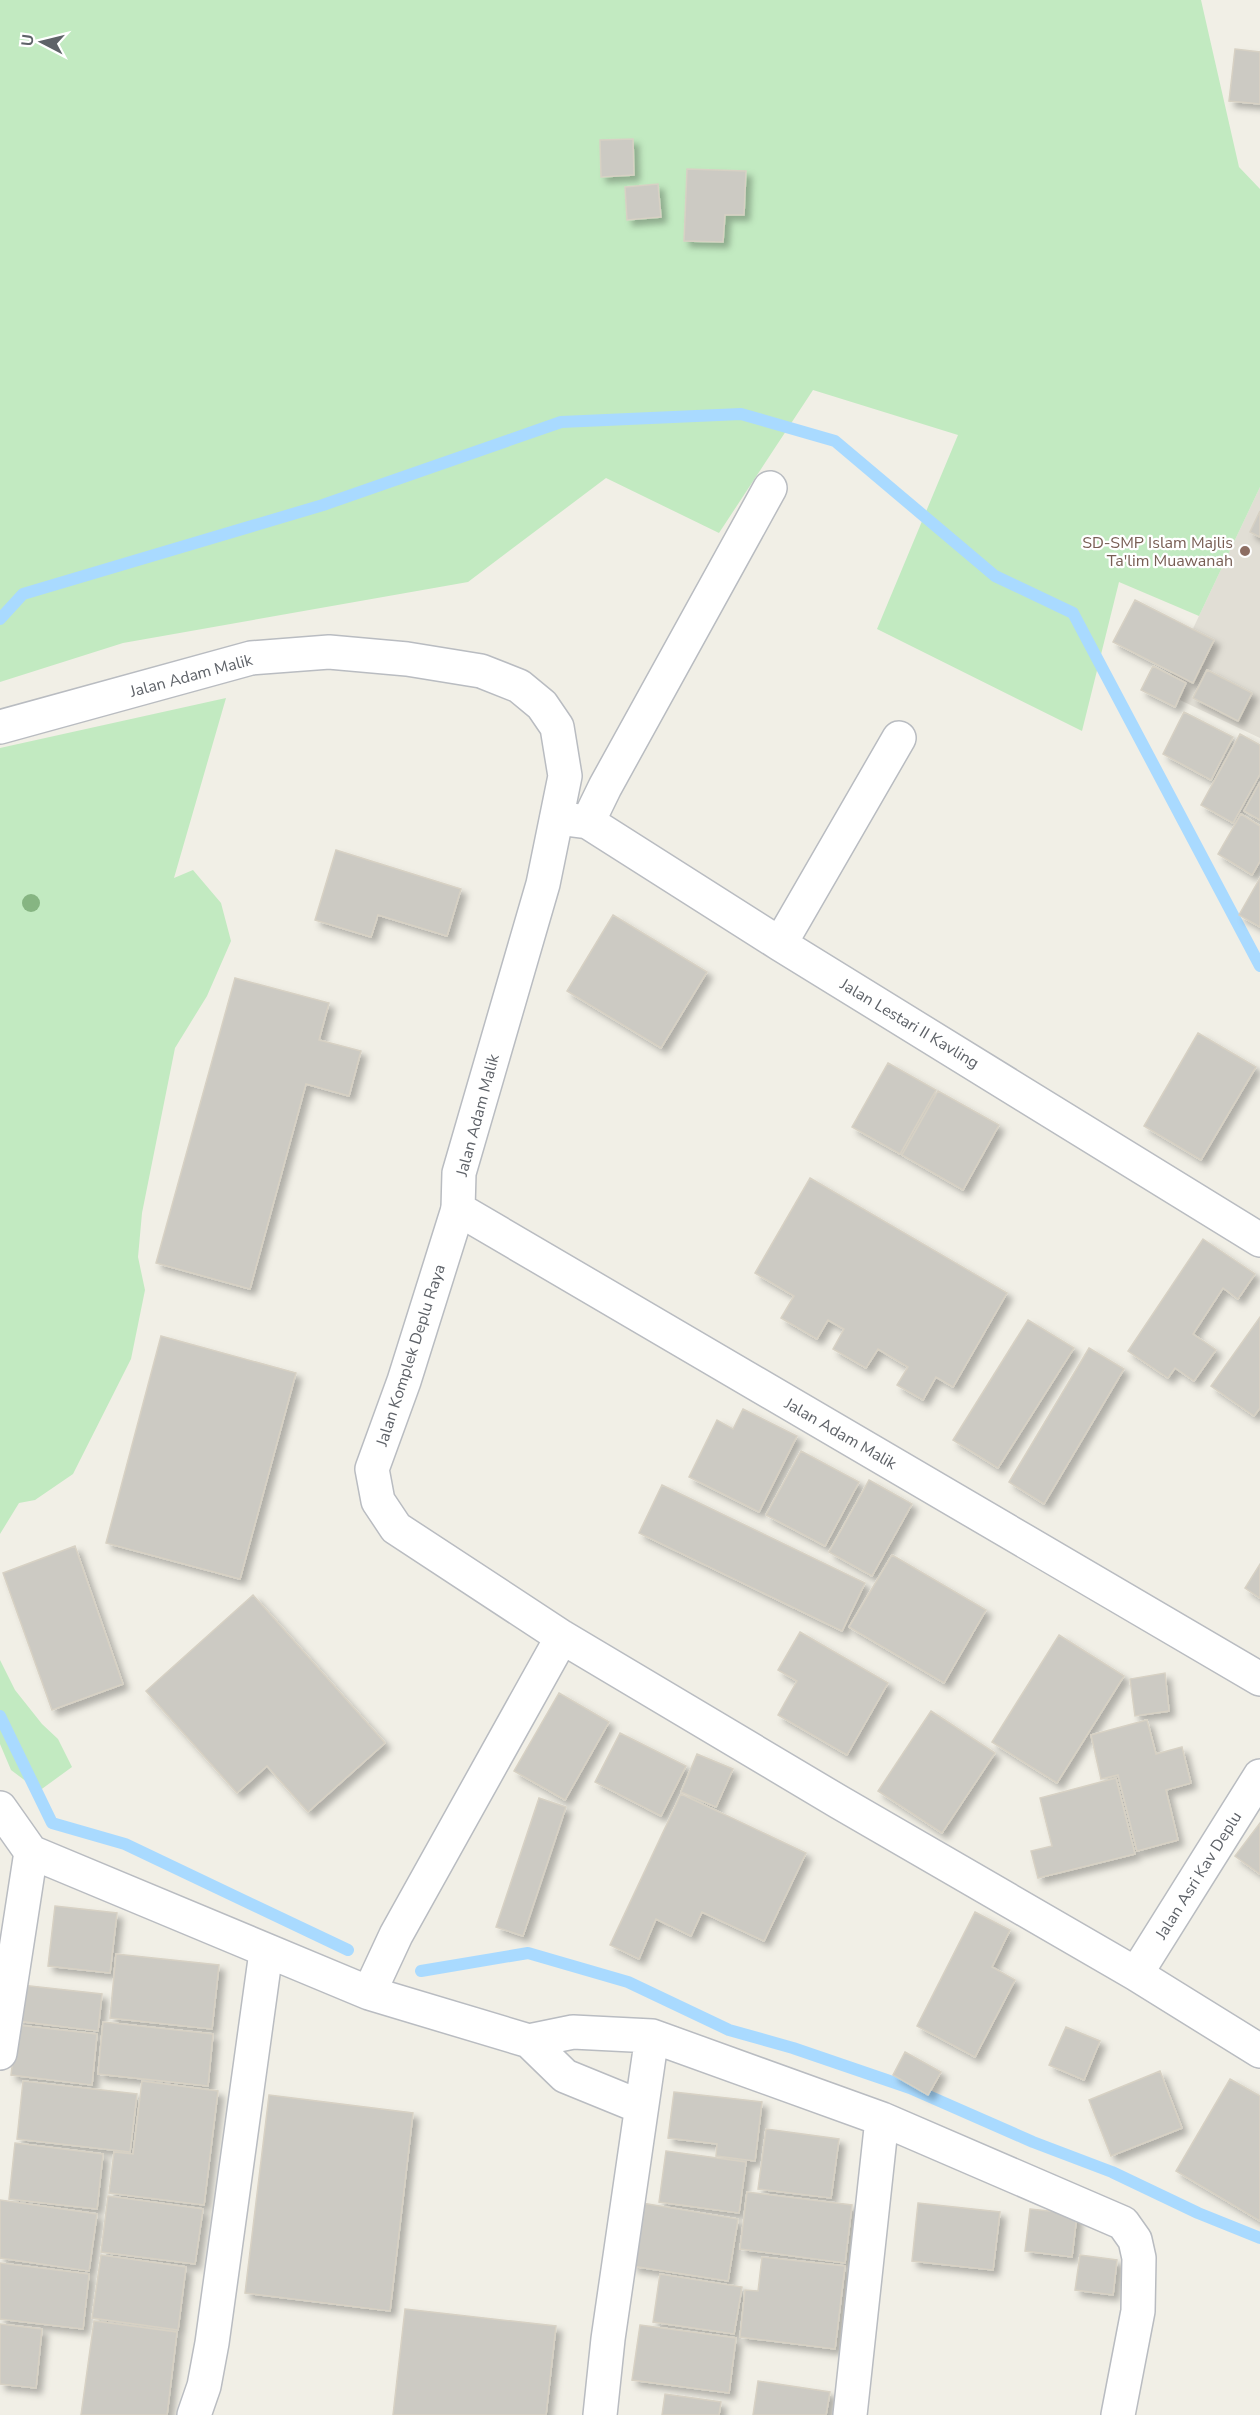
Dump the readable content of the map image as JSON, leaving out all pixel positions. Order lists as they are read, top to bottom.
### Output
{
  "streets": {
    "street": [
      "Jalan Adam Malik",
      "Jalan Lestari II Kavling",
      "Jalan Komplek Deplu Raya",
      "Jalan Asri Kav Deplu"
    ]
  },
  "crossings": [
    ["Jalan Adam Malik", "Jalan Lestari II Kavling"],
    ["Jalan Adam Malik", "Jalan Komplek Deplu Raya"]
  ],
  "places": ["SD-SMP Islam Majlis Ta'lim Muawanah"],
  "north": "left"
}
